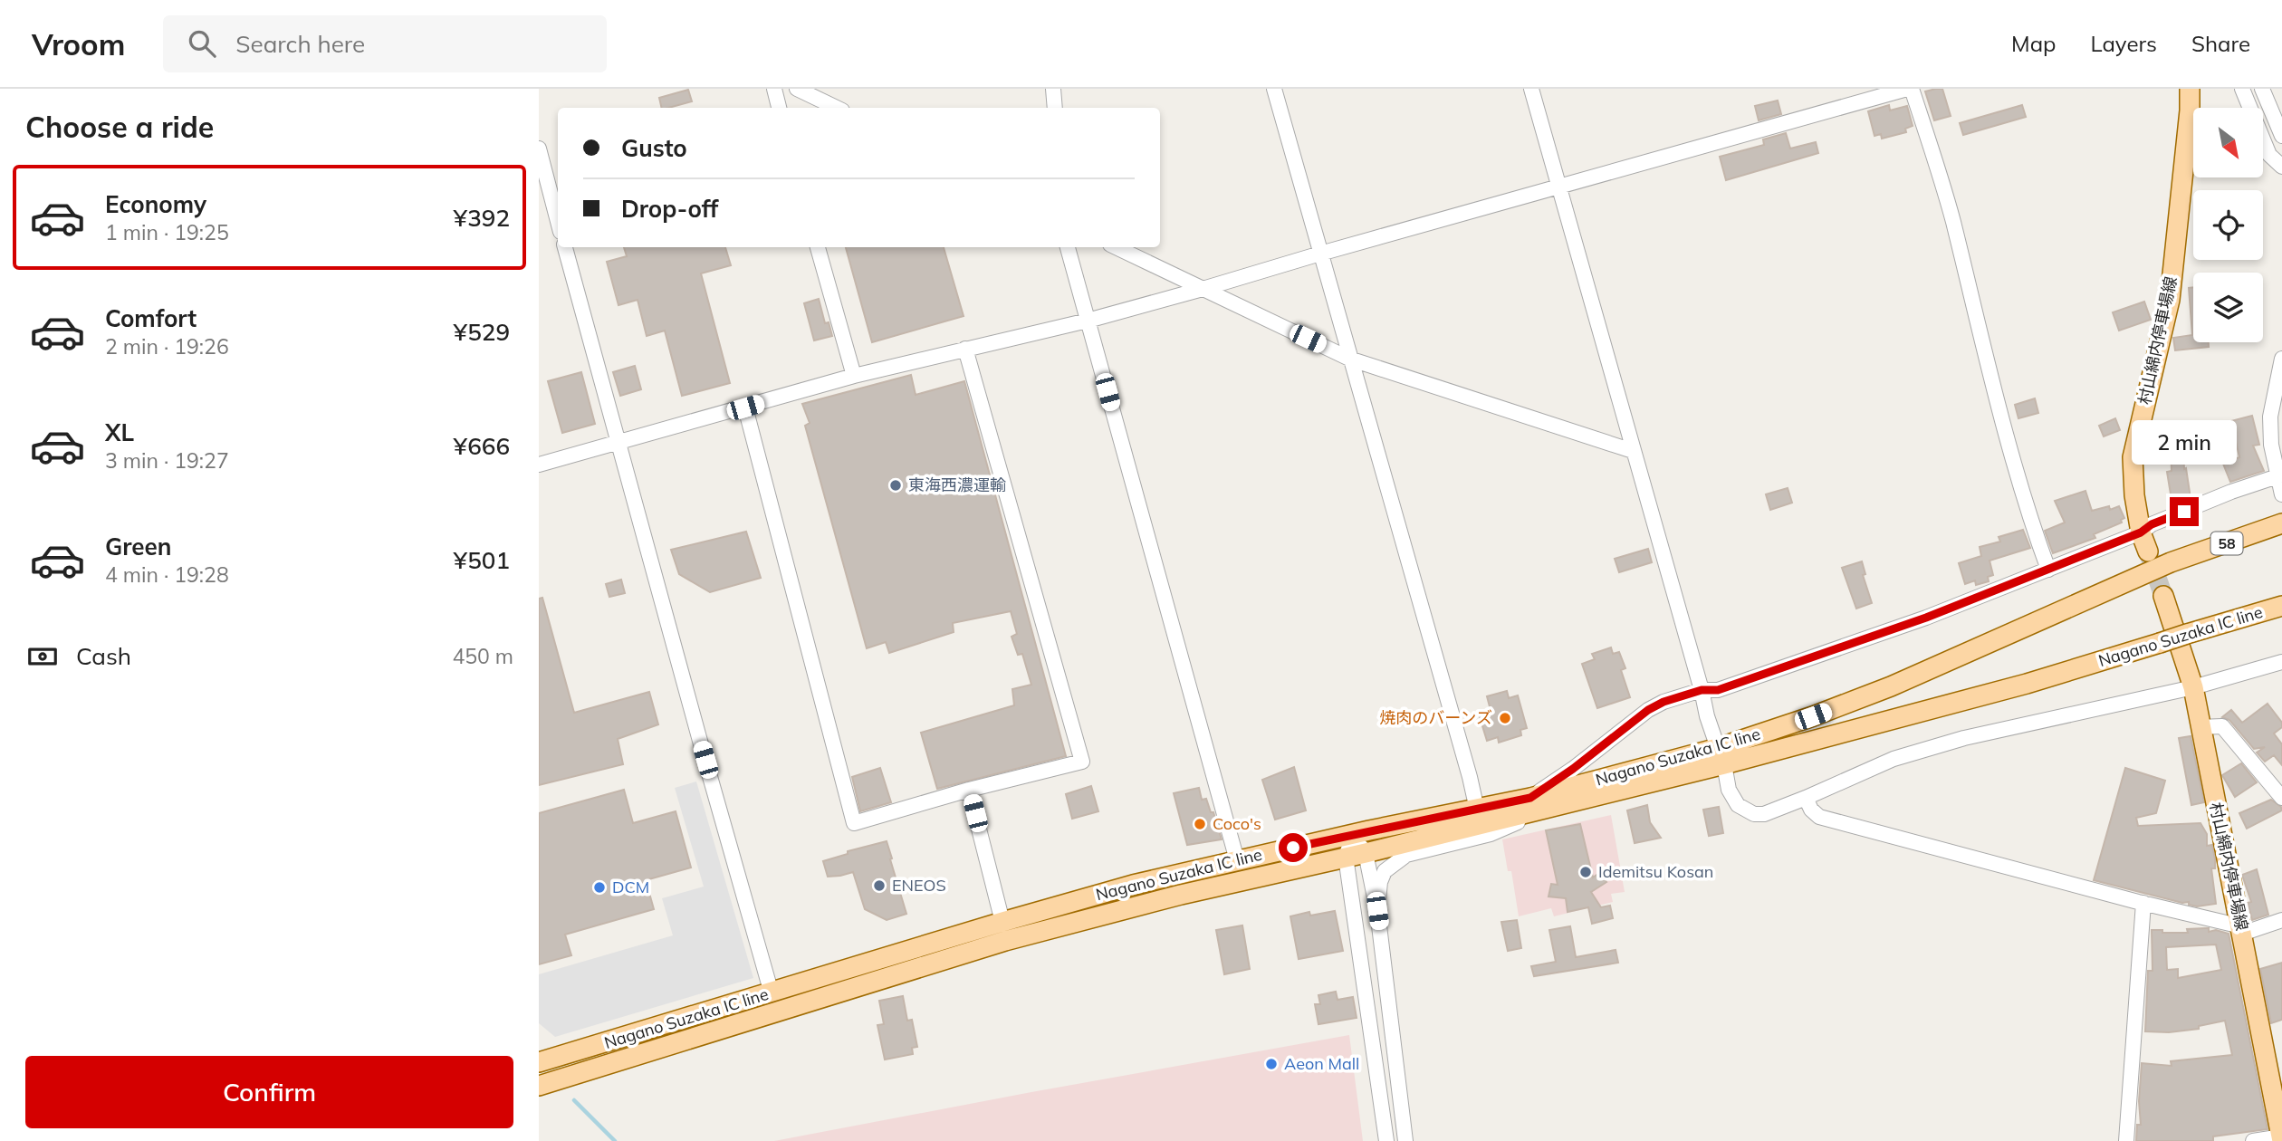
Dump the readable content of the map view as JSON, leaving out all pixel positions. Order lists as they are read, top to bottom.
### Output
{
  "streets": {
    "main road": ["村山綿内停車場線", "58", "Nagano Suzaka IC line"]
  },
  "places": [
    "東海西濃運輸",
    "焼肉のバーンズ",
    "Coco's",
    "Idemitsu Kosan",
    "ENEOS",
    "DCM",
    "Aeon Mall"
  ],
  "north": "bottom right",
  "page": {
    "header": "Vroom",
    "search": "Search here",
    "nav": ["Map", "Layers", "Share"],
    "heading": "Choose a ride",
    "banner": ["Gusto", "Drop-off"],
    "list": [
      {
        "name": "Economy",
        "note": "1 min · 19:25",
        "value": "¥392"
      },
      {
        "name": "Comfort",
        "note": "2 min · 19:26",
        "value": "¥529"
      },
      {
        "name": "XL",
        "note": "3 min · 19:27",
        "value": "¥666"
      },
      {
        "name": "Green",
        "note": "4 min · 19:28",
        "value": "¥501"
      }
    ],
    "bubble": "2 min",
    "pay": ["Cash", "450 m"],
    "buttons": "Confirm"
  }
}
